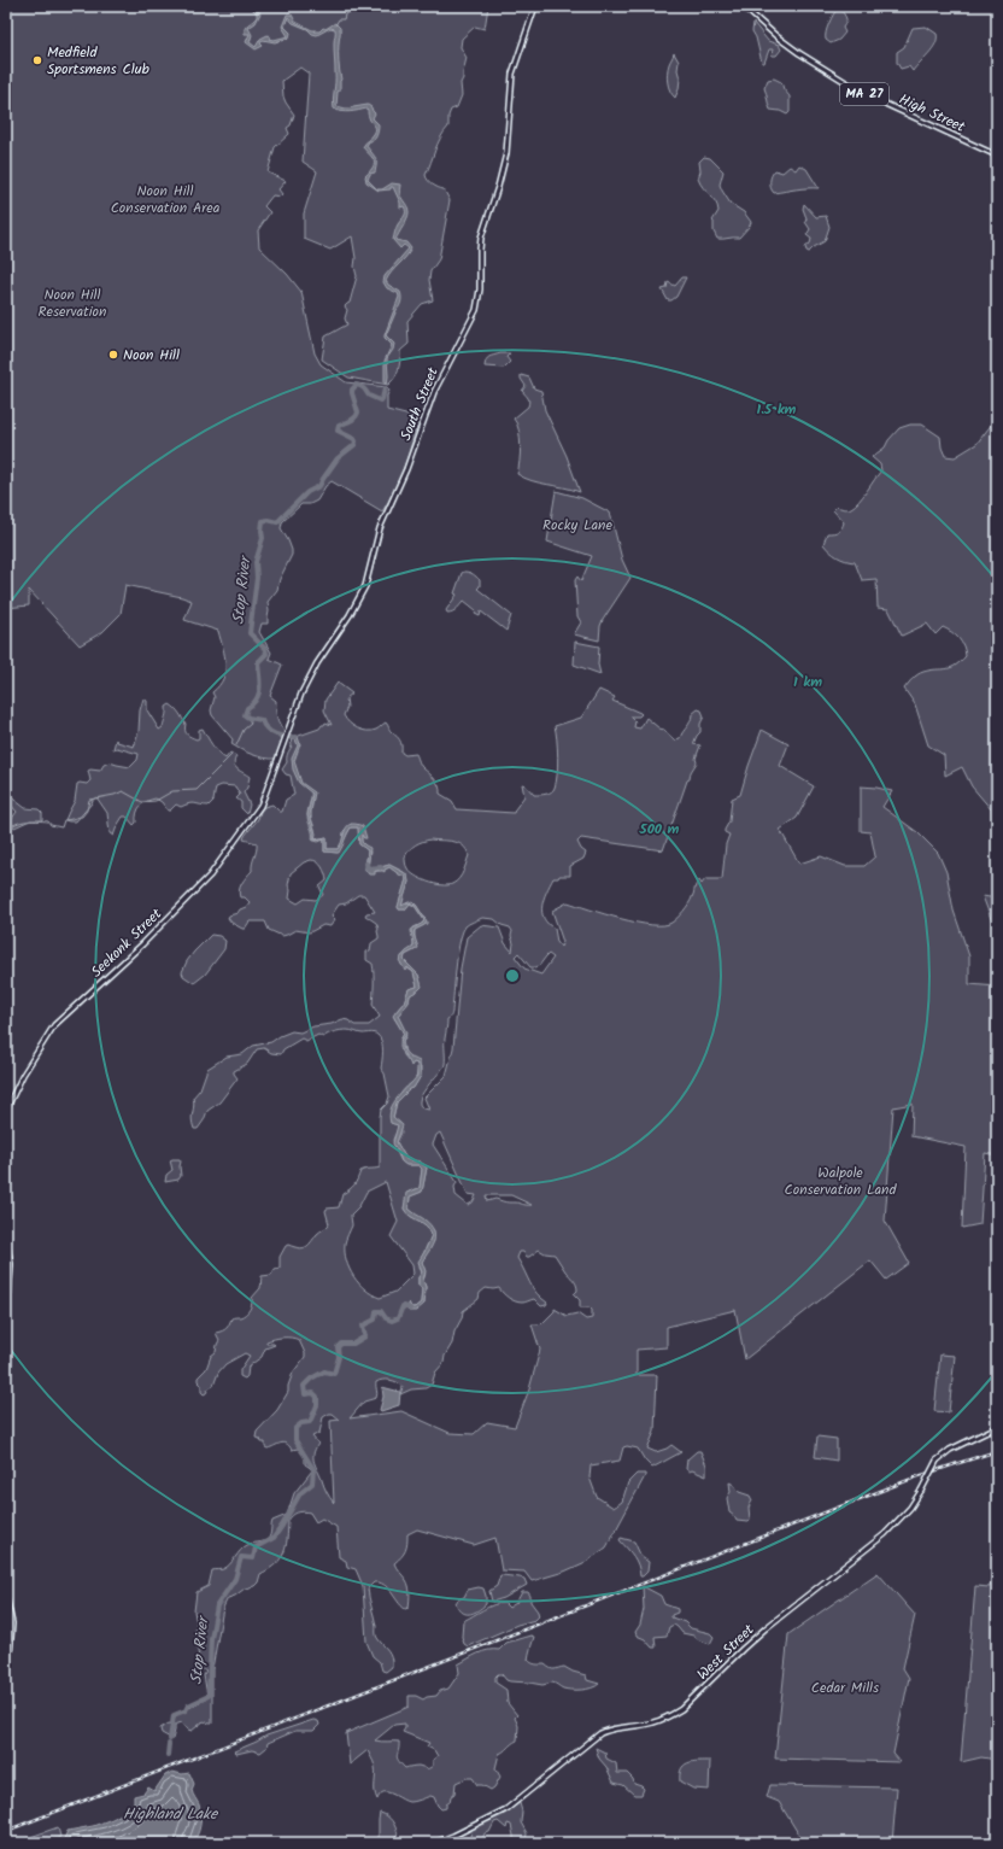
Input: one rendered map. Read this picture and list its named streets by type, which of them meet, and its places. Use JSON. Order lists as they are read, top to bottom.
{
  "streets": {
    "main road": [
      "MA 27",
      "High Street",
      "South Street",
      "Seekonk Street",
      "West Street"
    ]
  },
  "crossings": [
    ["South Street", "Seekonk Street"]
  ],
  "water": ["Stop River", "Highland Lake"],
  "parks": [
    "Noon Hill Conservation Area",
    "Noon Hill Reservation",
    "Rocky Lane",
    "Walpole Conservation Land",
    "Cedar Mills"
  ],
  "places": ["Medfield Sportsmens Club", "Noon Hill"],
  "rings": ["1.5 km", "1 km", "500 m"]
}
